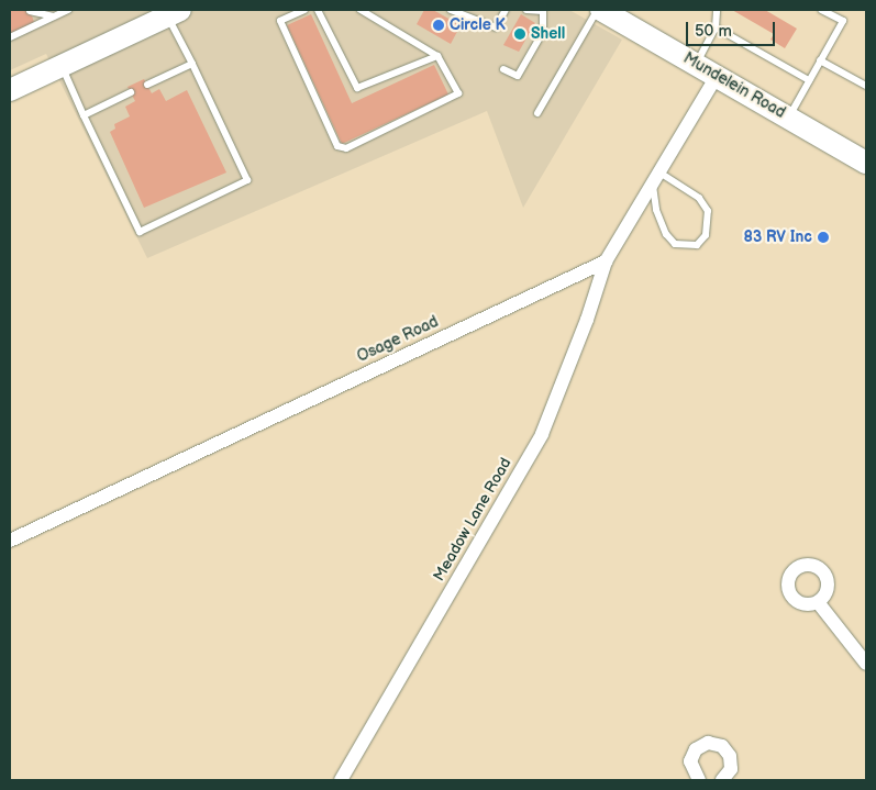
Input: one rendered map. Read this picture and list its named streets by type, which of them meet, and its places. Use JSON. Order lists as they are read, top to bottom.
{
  "streets": {
    "main road": ["Mundelein Road"],
    "street": ["Osage Road", "Meadow Lane Road"]
  },
  "crossings": [
    ["Osage Road", "Meadow Lane Road"]
  ],
  "places": ["Circle K", "Shell", "83 RV Inc"],
  "scale_bar": "50 m"
}
